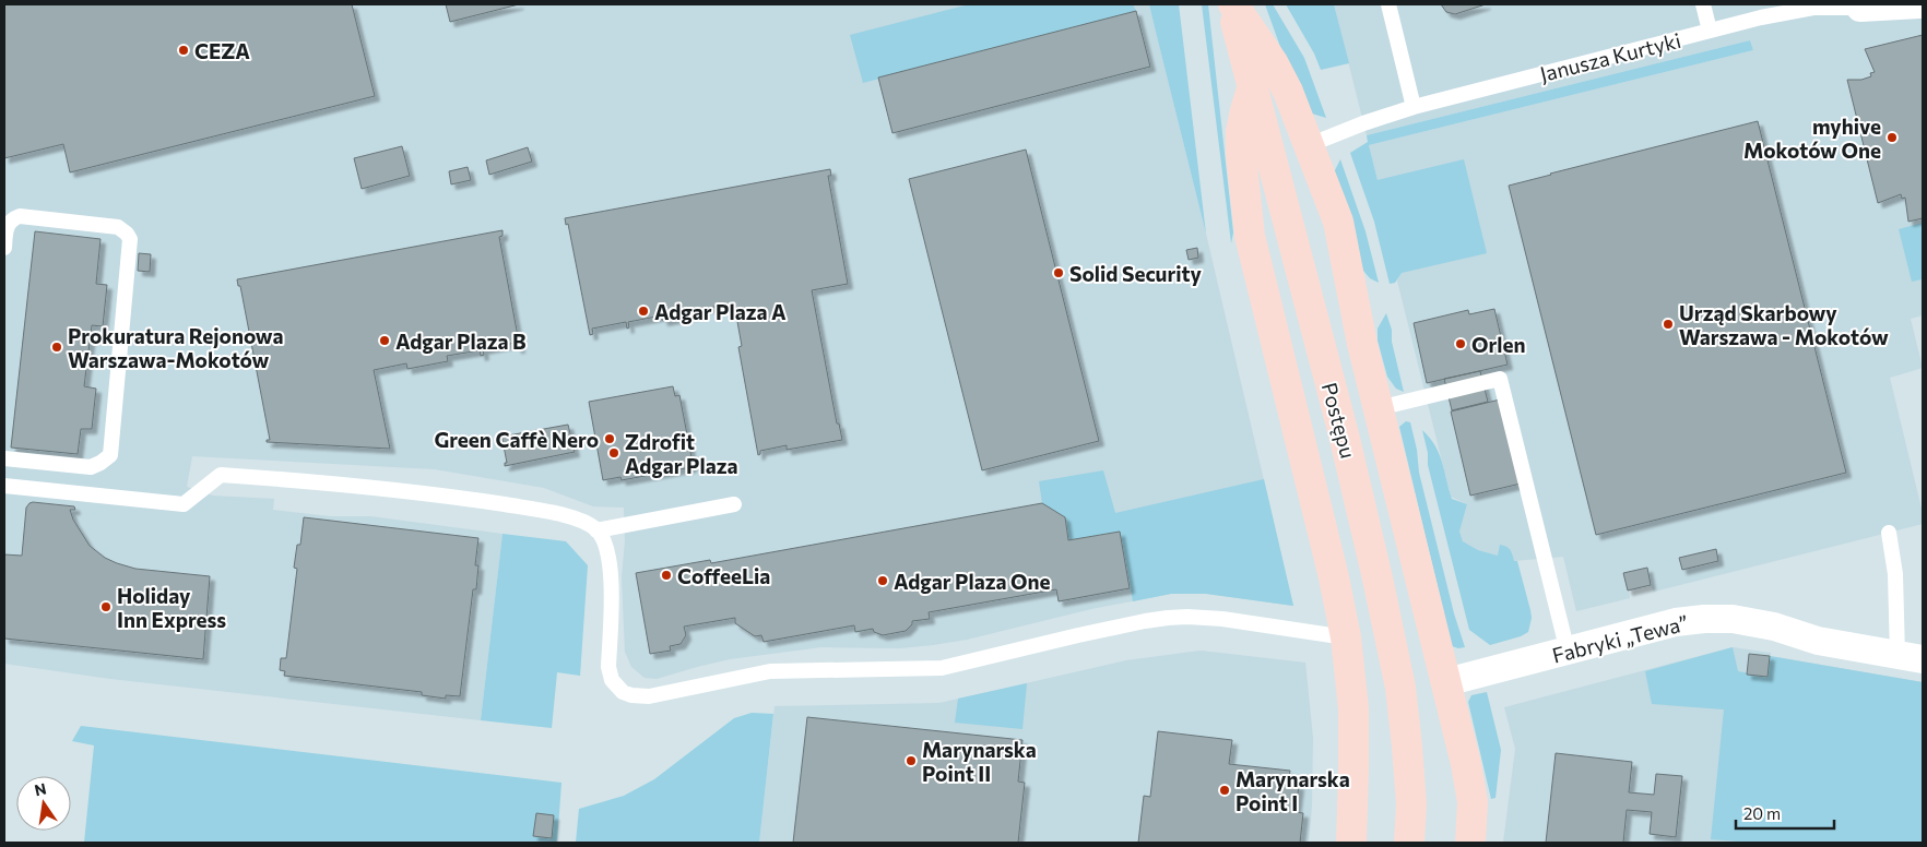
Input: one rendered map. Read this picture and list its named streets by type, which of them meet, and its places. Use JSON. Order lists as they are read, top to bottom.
{
  "streets": {
    "street": ["Janusza Kurtyki", "Postępu", "Fabryki „Tewa”"]
  },
  "places": [
    "CEZA",
    "myhive Mokotów One",
    "Solid Security",
    "Adgar Plaza A",
    "Urząd Skarbowy Warszawa - Mokotów",
    "Adgar Plaza B",
    "Orlen",
    "Prokuratura Rejonowa Warszawa-Mokotów",
    "Green Caffè Nero",
    "Zdrofit Adgar Plaza",
    "CoffeeLia",
    "Adgar Plaza One",
    "Holiday Inn Express",
    "Marynarska Point II",
    "Marynarska Point I"
  ],
  "scale_bar": "20 m",
  "north": "top"
}
